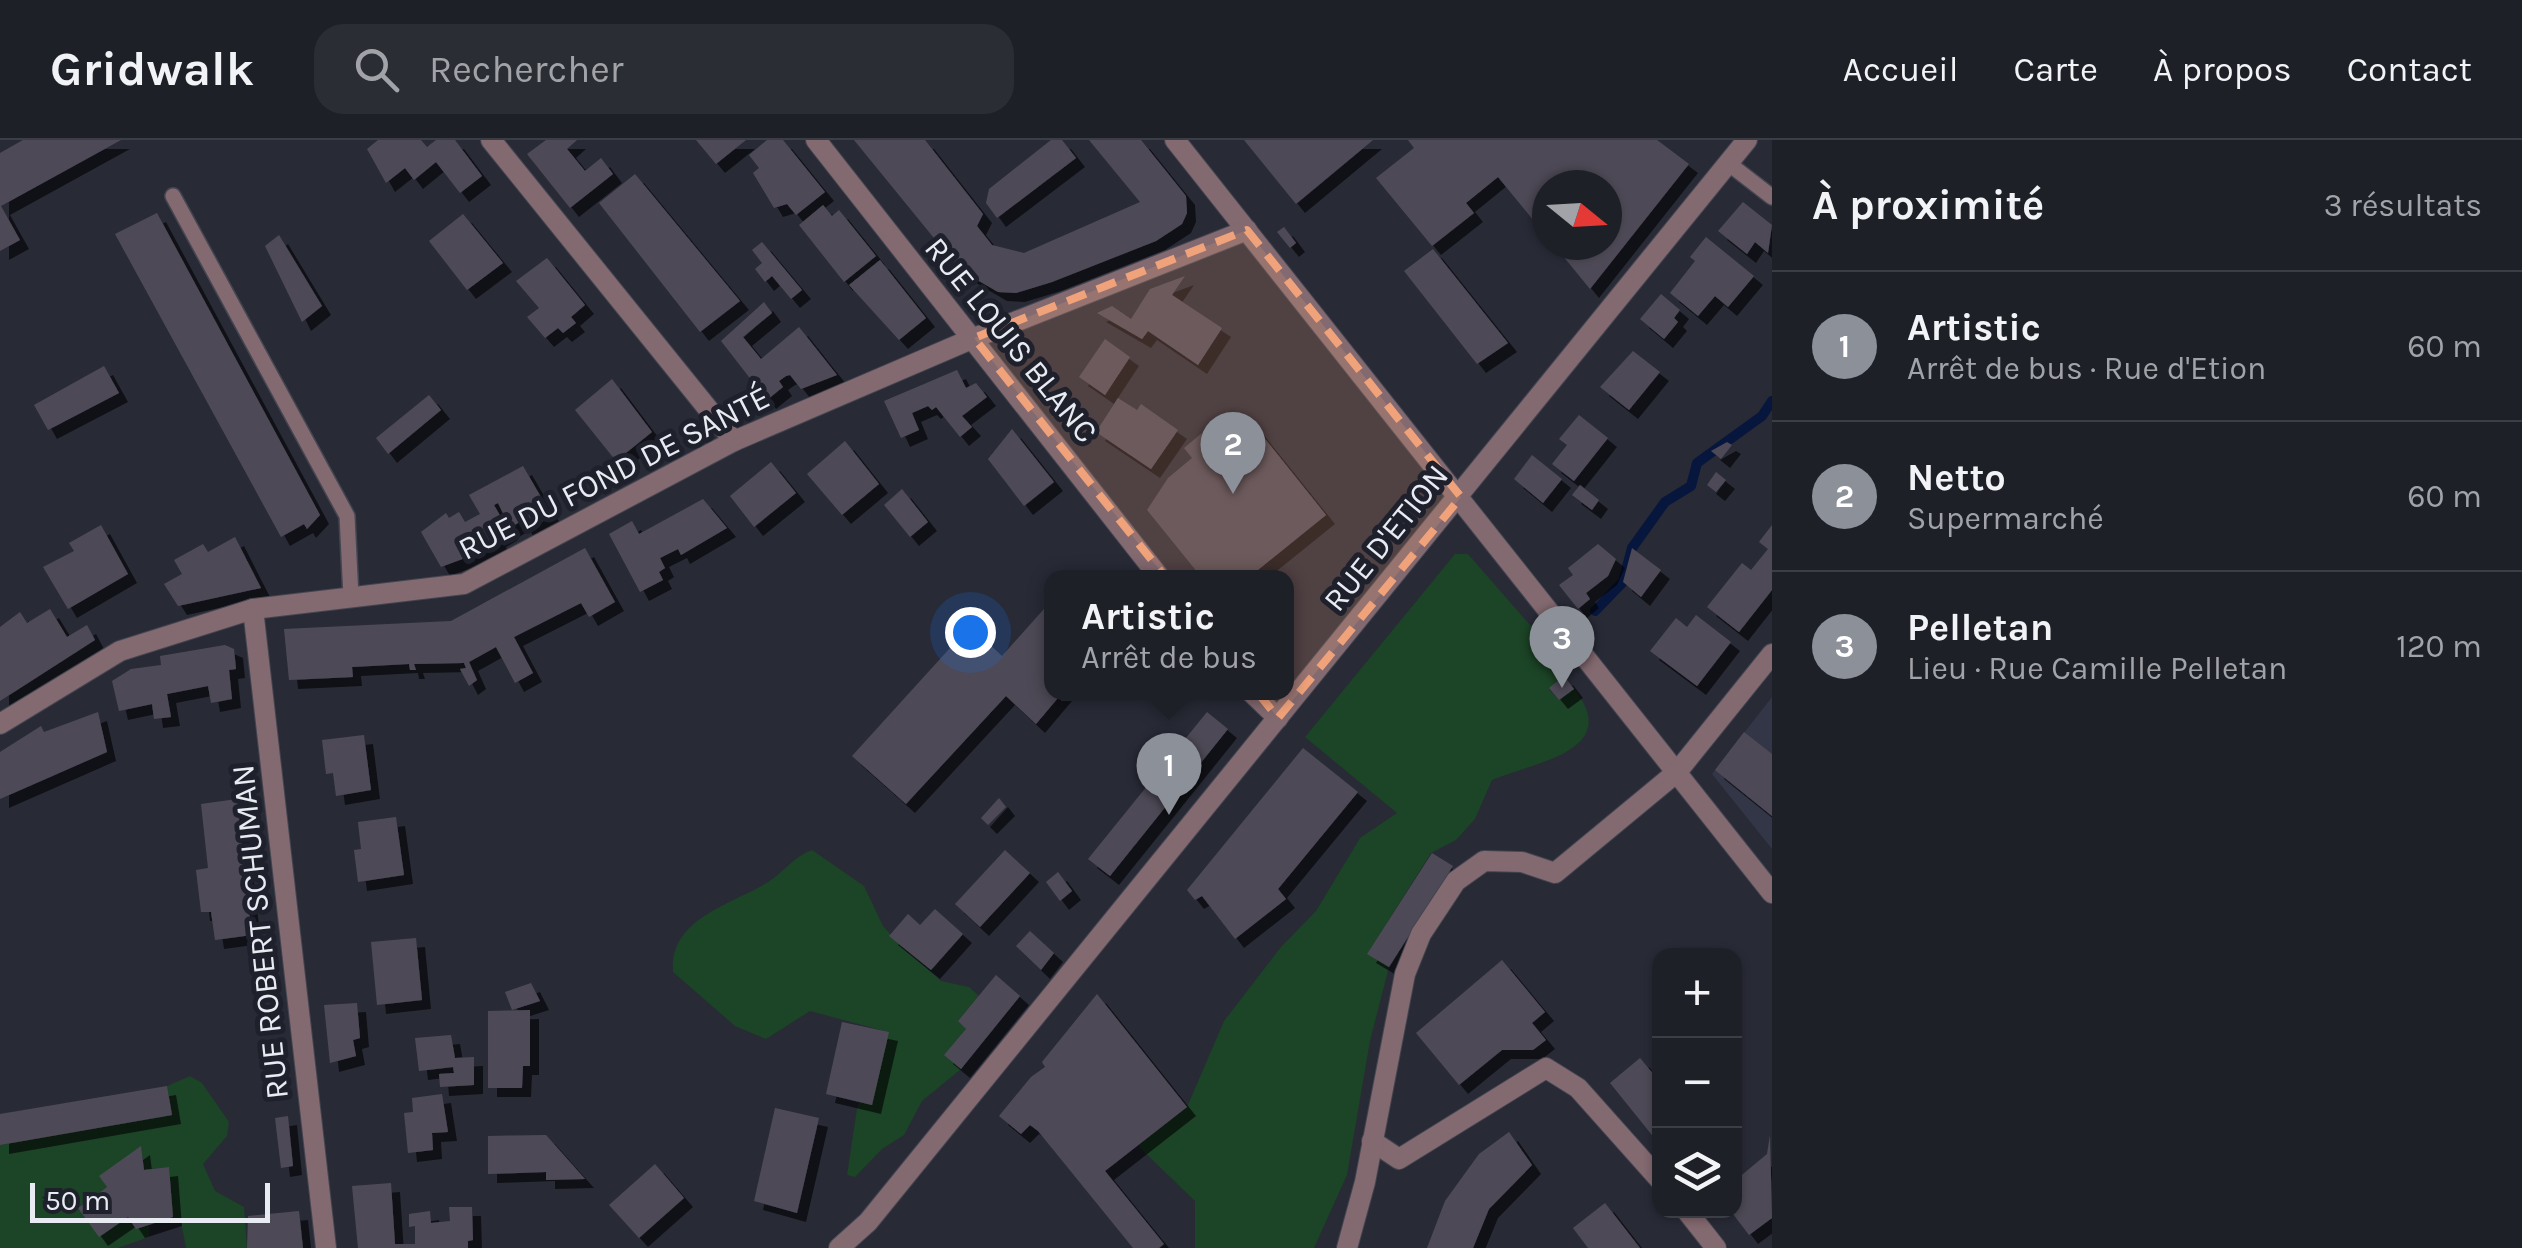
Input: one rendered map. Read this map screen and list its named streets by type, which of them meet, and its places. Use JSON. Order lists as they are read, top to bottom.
{
  "streets": {
    "street": [
      "RUE LOUIS BLANC",
      "RUE DU FOND DE SANTÉ",
      "RUE D'ETION",
      "RUE ROBERT SCHUMAN"
    ]
  },
  "crossings": [
    ["RUE LOUIS BLANC", "RUE DU FOND DE SANTÉ"],
    ["RUE DU FOND DE SANTÉ", "RUE ROBERT SCHUMAN"]
  ],
  "scale_bar": "50 m",
  "north": "right",
  "page": {
    "header": "Gridwalk",
    "search": "Rechercher",
    "nav": [
      "Accueil",
      "Carte",
      "À propos",
      "Contact"
    ],
    "heading": ["À proximité", "3 résultats"],
    "list": [
      {
        "mark": "1",
        "name": "Artistic",
        "note": "Arrêt de bus · Rue d'Etion",
        "value": "60 m"
      },
      {
        "mark": "2",
        "name": "Netto",
        "note": "Supermarché",
        "value": "60 m"
      },
      {
        "mark": "3",
        "name": "Pelletan",
        "note": "Lieu · Rue Camille Pelletan",
        "value": "120 m"
      }
    ],
    "pins": ["2", "3", "1"],
    "popup": ["Artistic", "Arrêt de bus"],
    "map_buttons": ["+", "−"],
    "scale": "50 m"
  }
}
